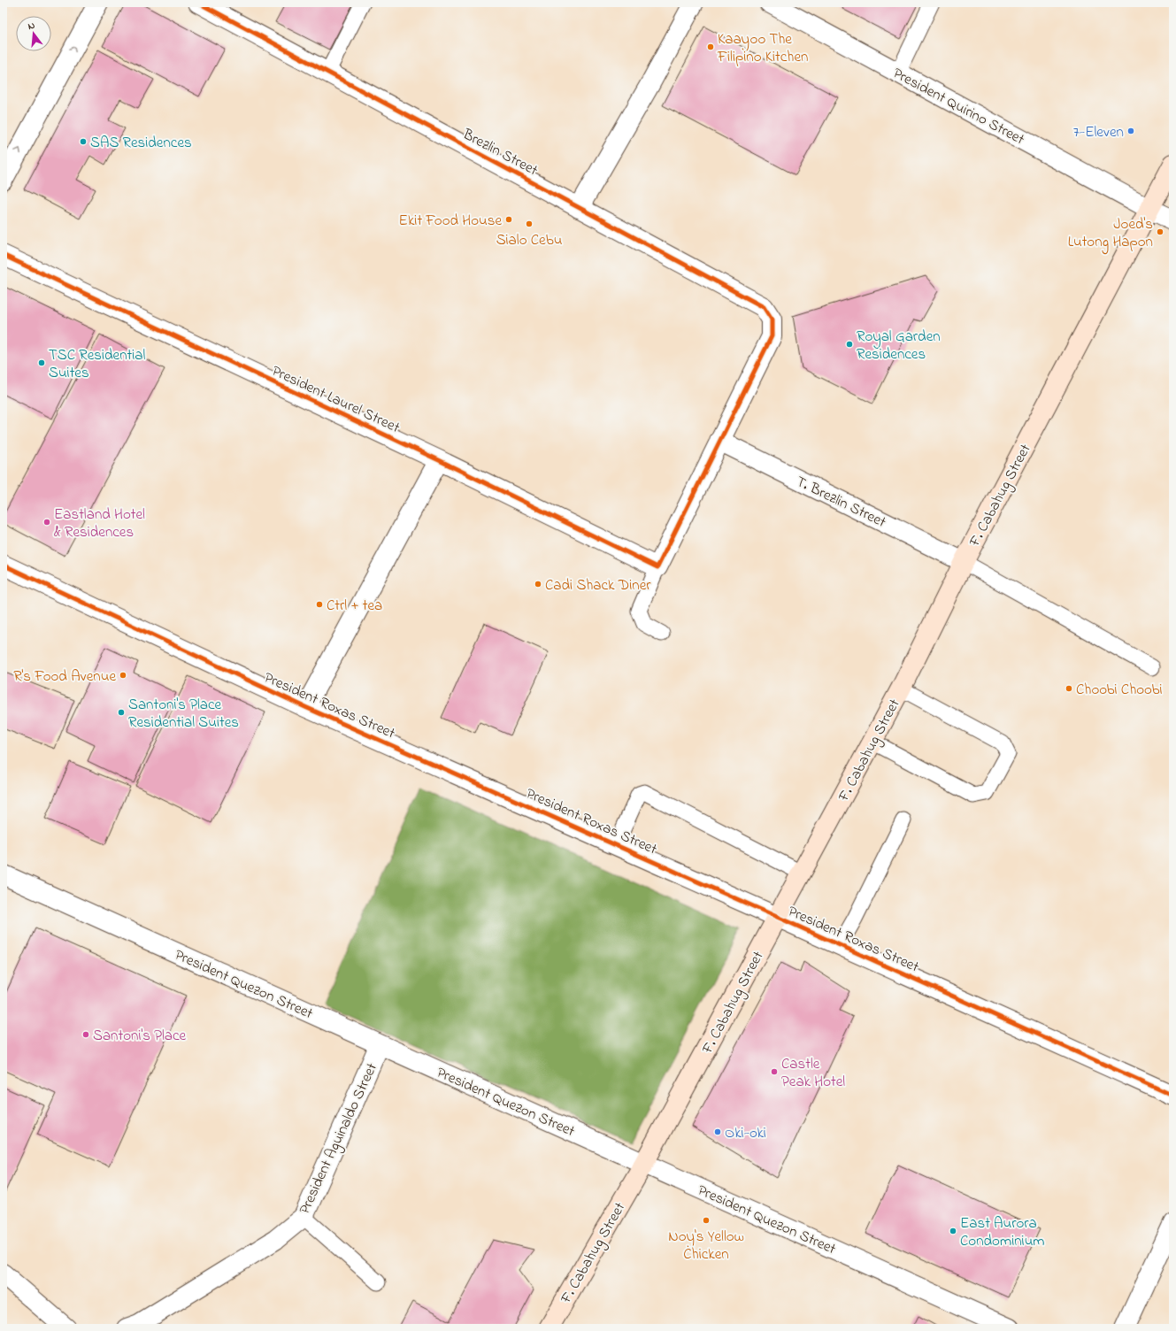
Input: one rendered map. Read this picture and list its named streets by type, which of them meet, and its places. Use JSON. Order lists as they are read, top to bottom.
{
  "streets": {
    "main road": ["F. Cabahug Street"],
    "street": [
      "President Quirino Street",
      "Brezlin Street",
      "President Laurel Street",
      "T. Brezlin Street",
      "President Roxas Street",
      "President Quezon Street",
      "President Aguinaldo Street"
    ]
  },
  "crossings": [
    ["President Quirino Street", "F. Cabahug Street"],
    ["Brezlin Street", "T. Brezlin Street"],
    ["F. Cabahug Street", "T. Brezlin Street"],
    ["F. Cabahug Street", "President Roxas Street"],
    ["F. Cabahug Street", "President Quezon Street"],
    ["President Quezon Street", "President Aguinaldo Street"]
  ],
  "places": [
    "Kaayoo The Filipino Kitchen",
    "7-Eleven",
    "SAS Residences",
    "Ekit Food House",
    "Sialo Cebu",
    "Joed's Lutong Hapon",
    "Royal Garden Residences",
    "TSC Residential Suites",
    "Eastland Hotel & Residences",
    "Cadi Shack Diner",
    "Ctrl + tea",
    "R's Food Avenue",
    "Choobi Choobi",
    "Santoni's Place Residential Suites",
    "Santoni's Place",
    "Castle Peak Hotel",
    "Oki-oki",
    "Noy's Yellow Chicken",
    "East Aurora Condominium"
  ],
  "north": "top"
}
